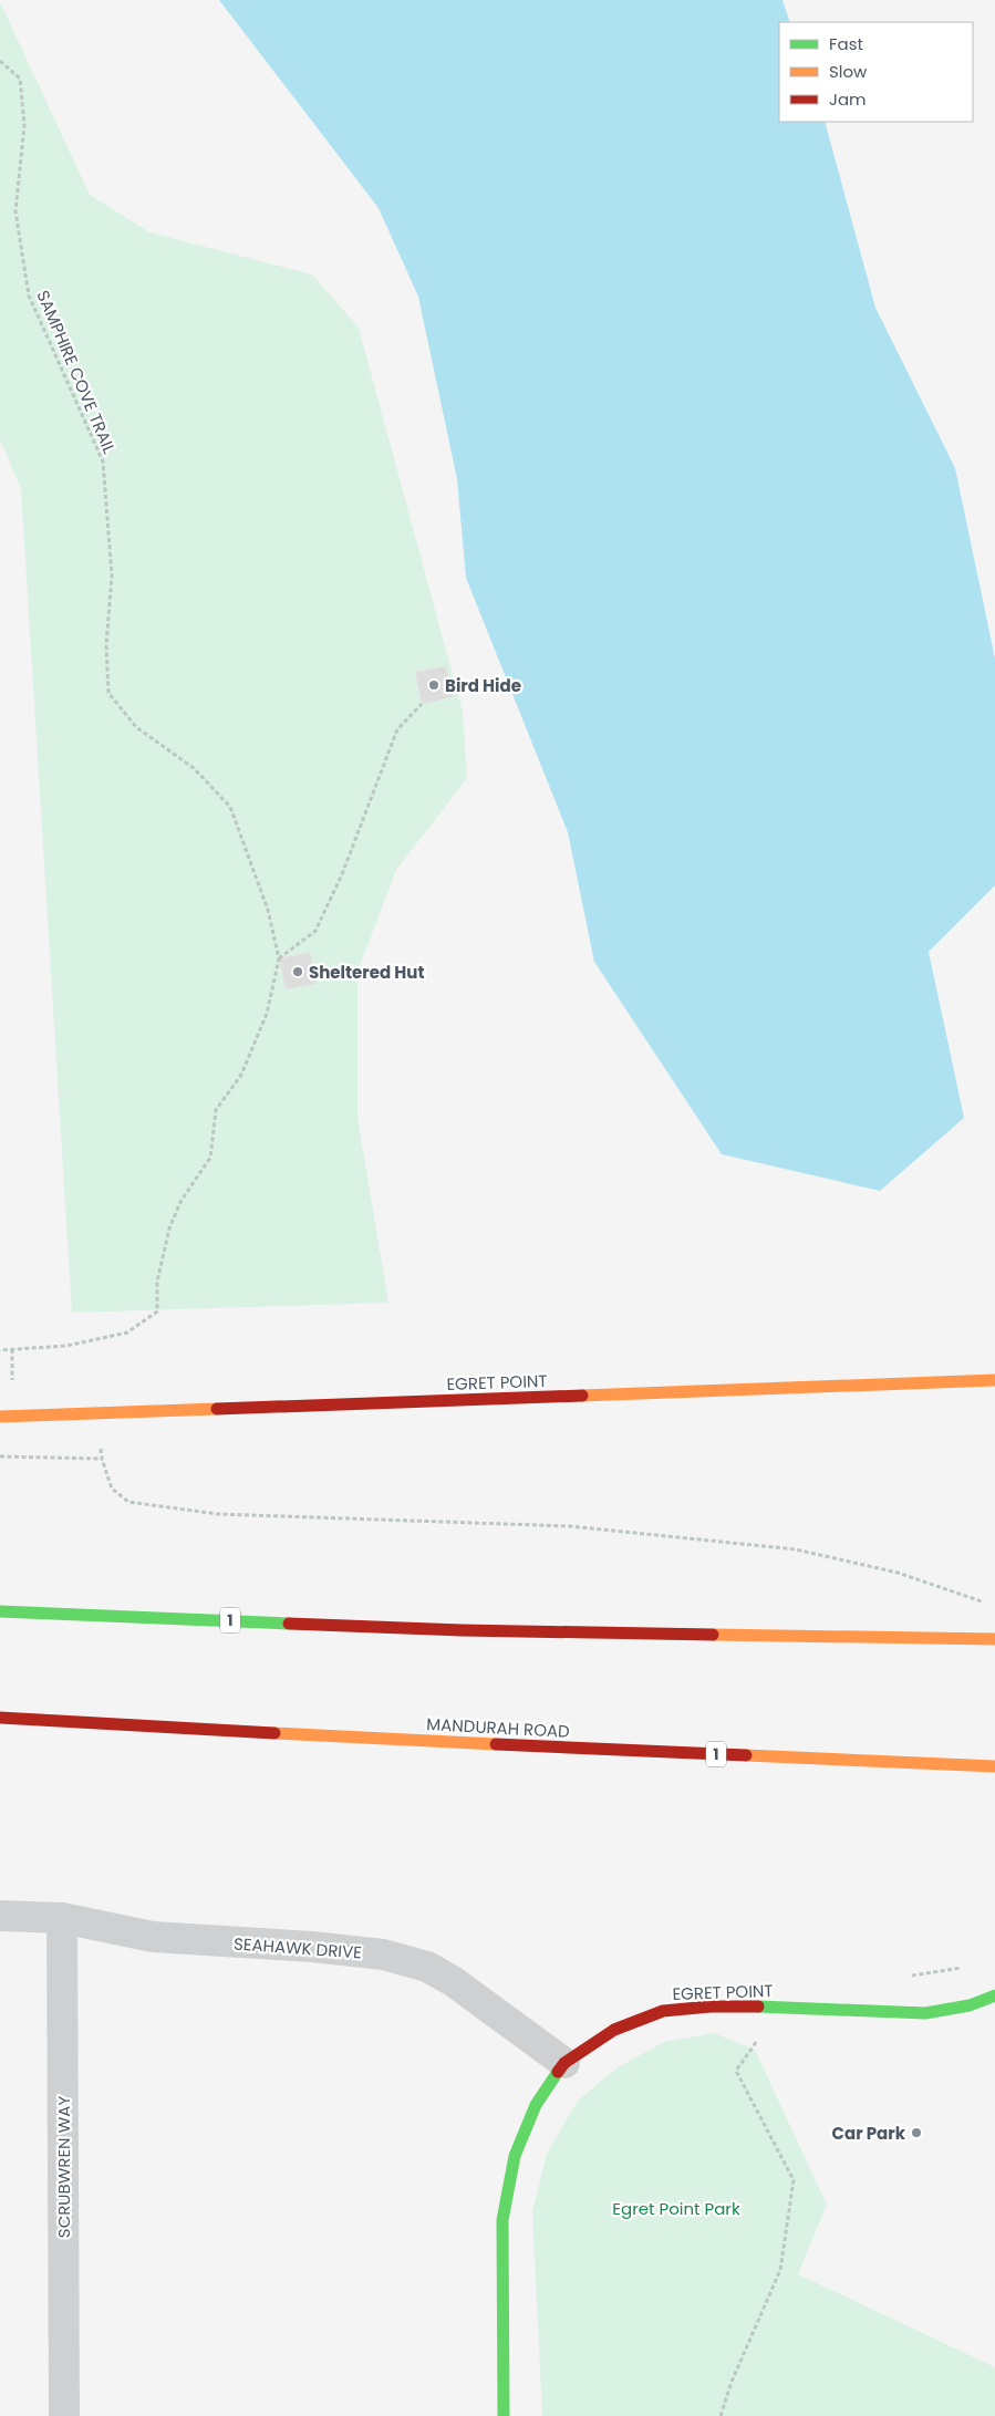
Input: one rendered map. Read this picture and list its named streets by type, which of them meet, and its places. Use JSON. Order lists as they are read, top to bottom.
{
  "streets": {
    "main road": ["EGRET POINT", "1", "MANDURAH ROAD"],
    "street": ["SEAHAWK DRIVE", "SCRUBWREN WAY"],
    "path": ["SAMPHIRE COVE TRAIL"]
  },
  "crossings": [
    ["EGRET POINT", "SEAHAWK DRIVE"],
    ["SEAHAWK DRIVE", "SCRUBWREN WAY"]
  ],
  "parks": ["Egret Point Park"],
  "places": ["Bird Hide", "Sheltered Hut", "Car Park"],
  "legend": ["Fast", "Slow", "Jam"]
}
